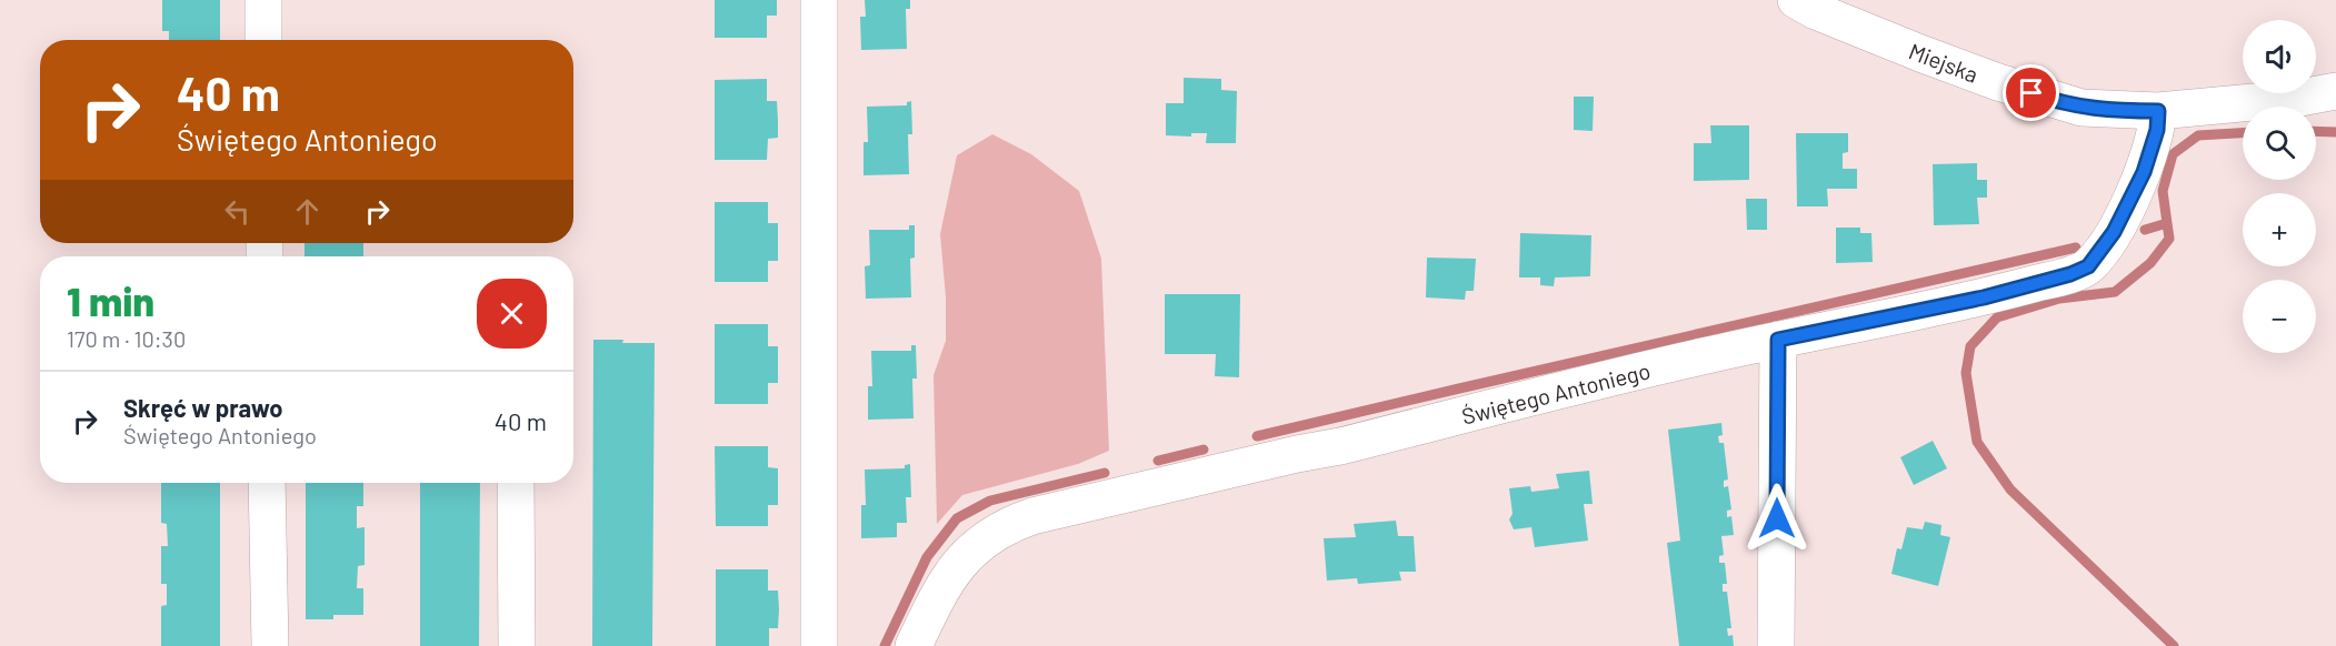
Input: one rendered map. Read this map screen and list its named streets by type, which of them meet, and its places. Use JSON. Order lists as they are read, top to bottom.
{
  "streets": {
    "street": ["Miejska", "Świętego Antoniego"]
  },
  "crossings": [
    ["Miejska", "Świętego Antoniego"]
  ],
  "page": {
    "map_buttons": ["+", "−"],
    "turn": ["40 m", "Świętego Antoniego"],
    "heading": ["1 min", "170 m · 10:30"],
    "list": [
      {
        "name": "Skręć w prawo",
        "note": "Świętego Antoniego",
        "value": "40 m"
      }
    ]
  }
}
